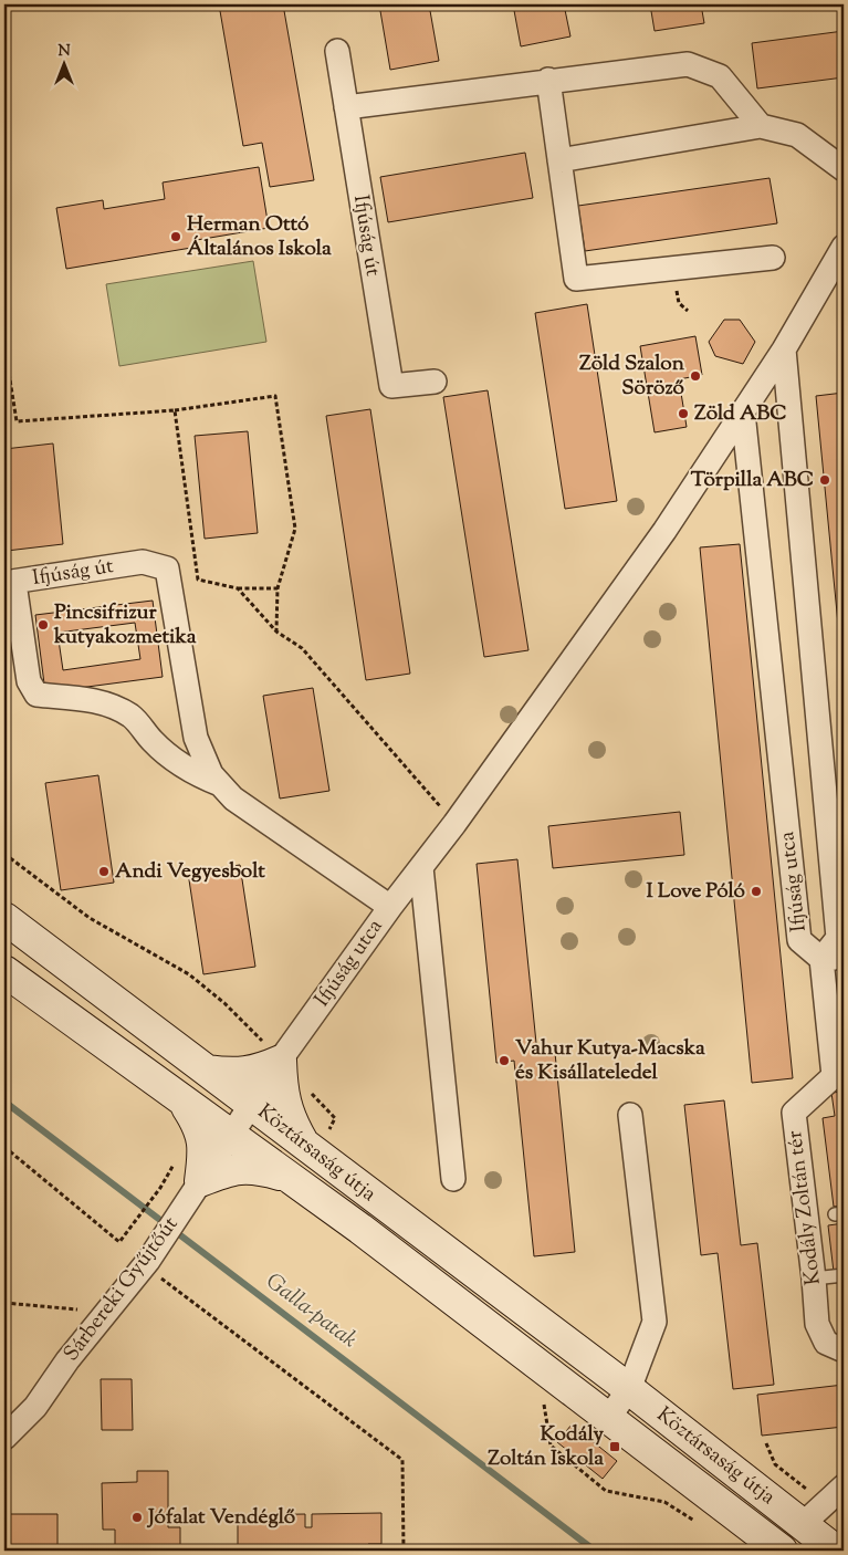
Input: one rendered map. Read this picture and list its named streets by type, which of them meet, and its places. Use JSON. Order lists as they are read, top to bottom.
{
  "streets": {
    "street": [
      "Ifjúság út",
      "Ifjúság utca",
      "Köztársaság útja",
      "Kodály Zoltán tér",
      "Sárbereki Gyűjtőút"
    ]
  },
  "crossings": [
    ["Ifjúság út", "Ifjúság utca"],
    ["Ifjúság utca", "Kodály Zoltán tér"],
    ["Köztársaság útja", "Sárbereki Gyűjtőút"]
  ],
  "water": ["Galla-patak"],
  "places": {
    "other": [
      "Herman Ottó Általános Iskola",
      "Zöld Szalon Söröző",
      "Zöld ABC",
      "Törpilla ABC",
      "Pincsifrizur kutyakozmetika",
      "Andi Vegyesbolt",
      "I Love Póló",
      "Vahur Kutya-Macska és Kisállateledel",
      "Jófalat Vendéglő"
    ],
    "transit": ["Kodály Zoltán Iskola"]
  },
  "north": "top"
}
